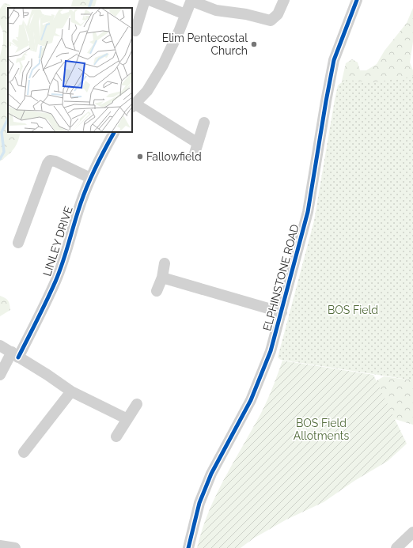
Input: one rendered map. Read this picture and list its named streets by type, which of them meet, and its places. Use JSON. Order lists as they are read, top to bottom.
{
  "streets": {
    "street": ["LINLEY DRIVE", "ELPHINSTONE ROAD"]
  },
  "parks": ["BOS Field", "BOS Field Allotments"],
  "places": ["Elim Pentecostal Church", "Fallowfield"]
}
